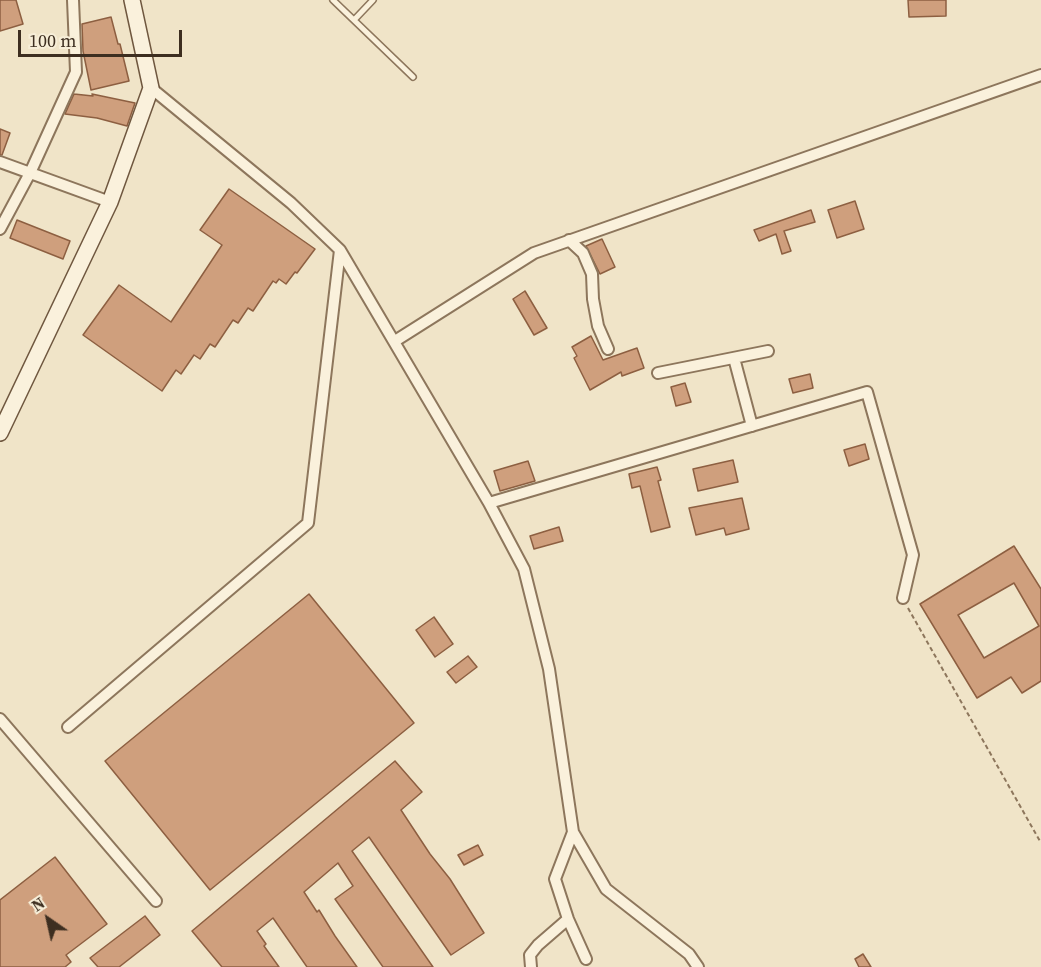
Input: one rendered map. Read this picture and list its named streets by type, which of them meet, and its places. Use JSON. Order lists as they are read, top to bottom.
{
  "scale_bar": "100 m",
  "north": "top left"
}
